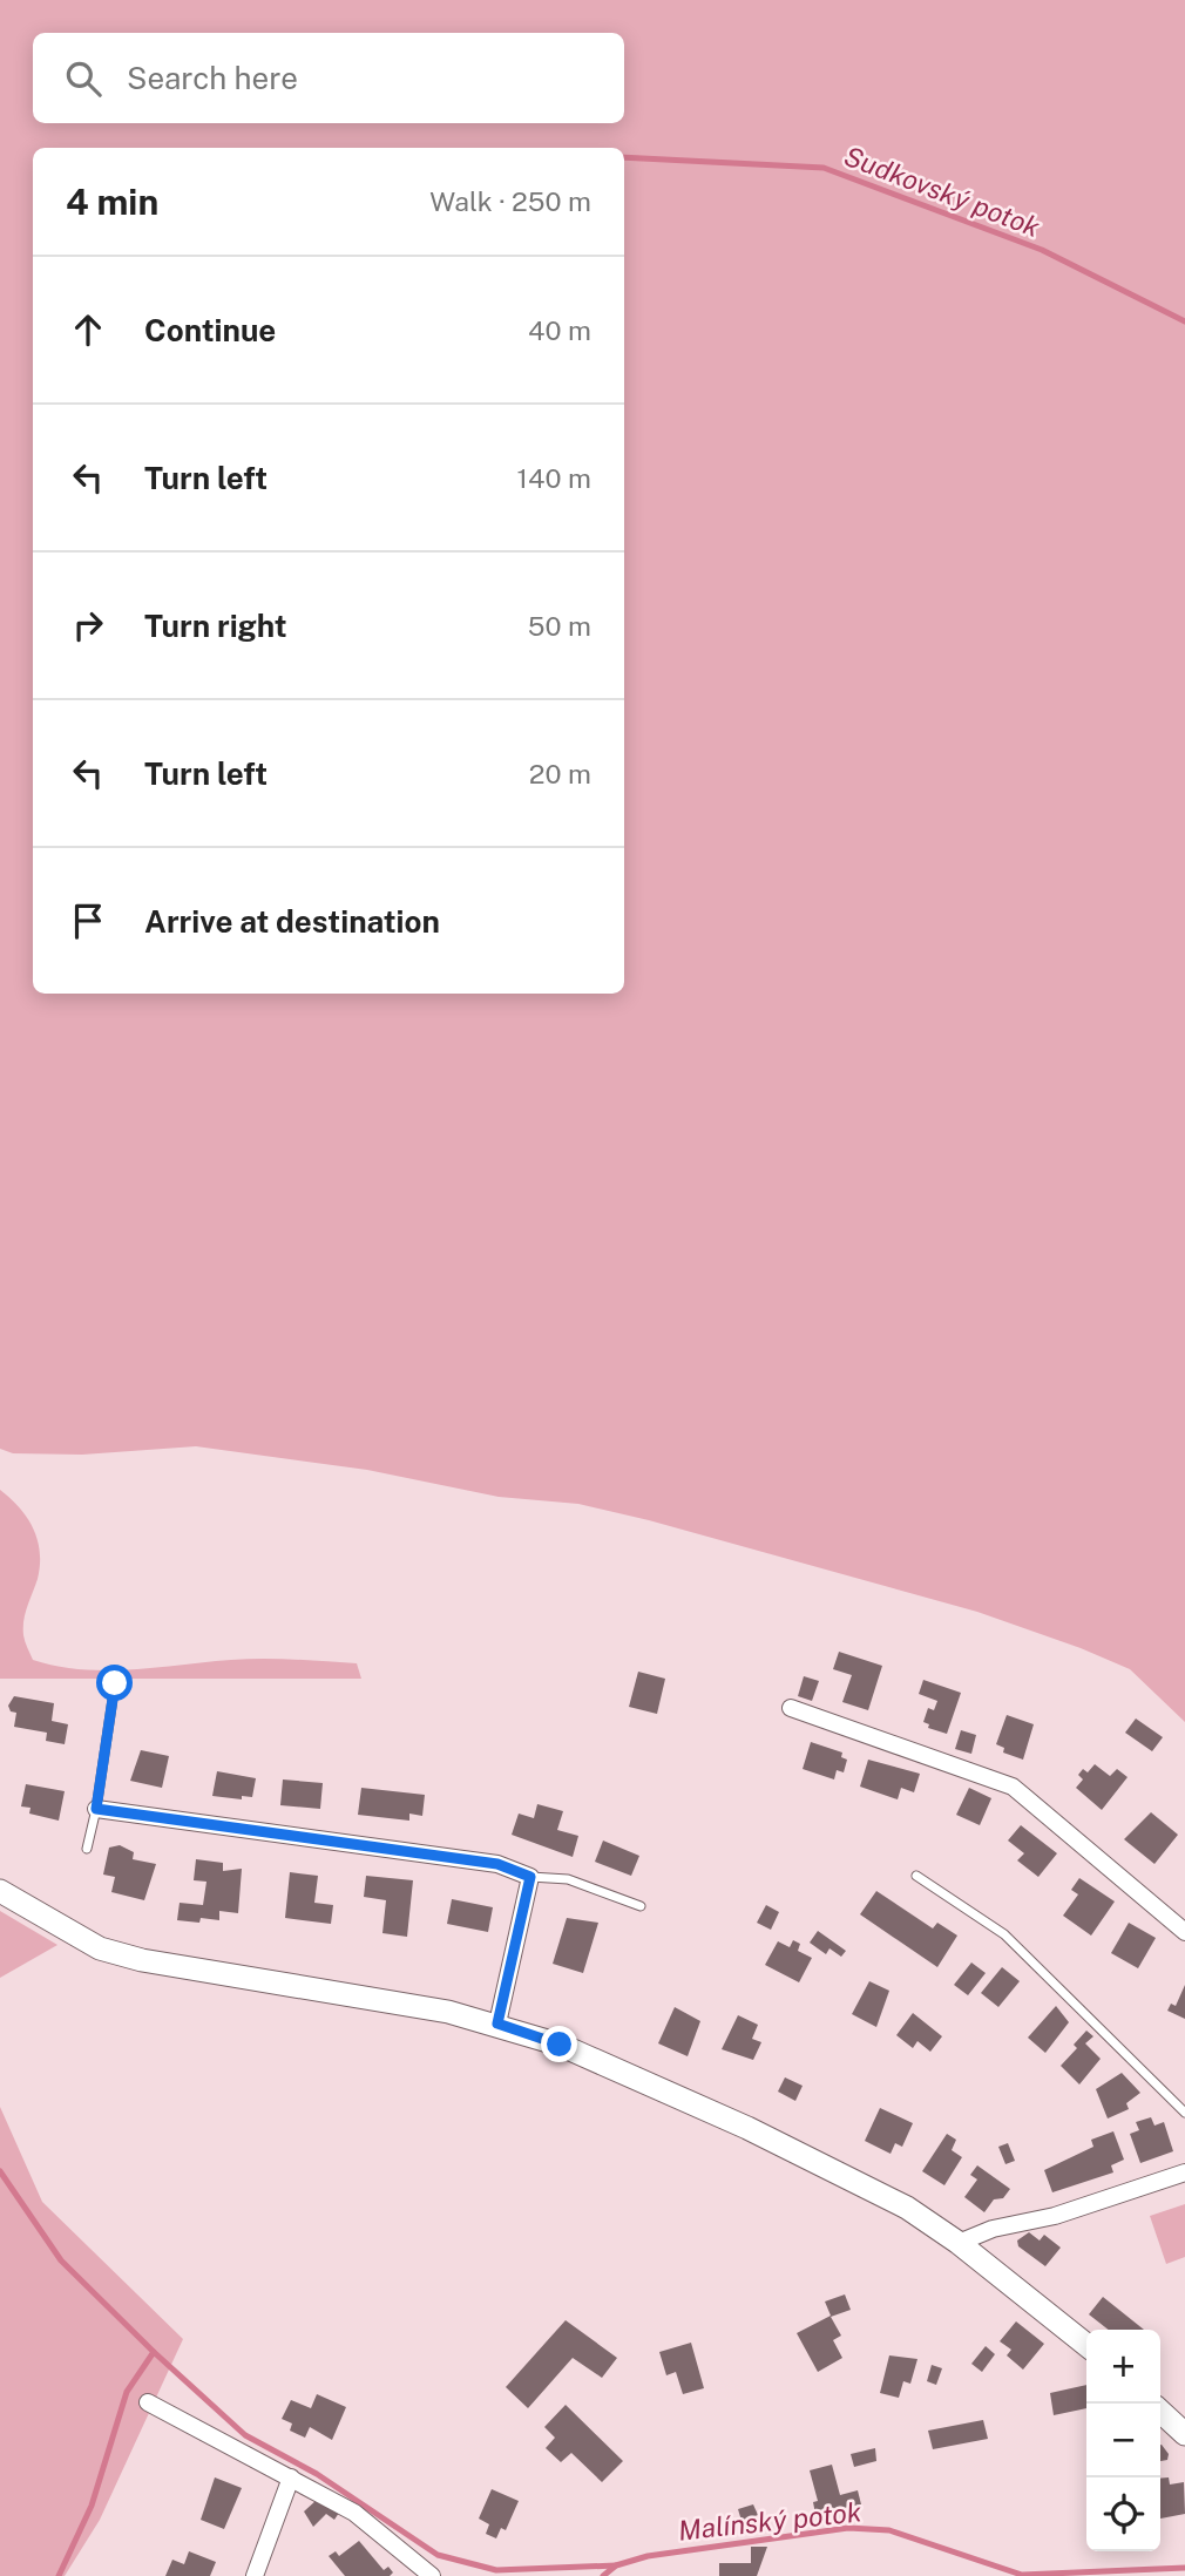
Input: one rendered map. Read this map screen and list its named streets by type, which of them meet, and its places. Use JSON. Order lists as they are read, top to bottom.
{
  "water": ["Sudkovský potok", "Malínský potok"],
  "page": {
    "search": "Search here",
    "heading": ["4 min", "Walk · 250 m"],
    "list": [
      ["Continue", "40 m"],
      ["Turn left", "140 m"],
      ["Turn right", "50 m"],
      ["Turn left", "20 m"],
      "Arrive at destination"
    ],
    "map_buttons": ["+", "−"]
  }
}
